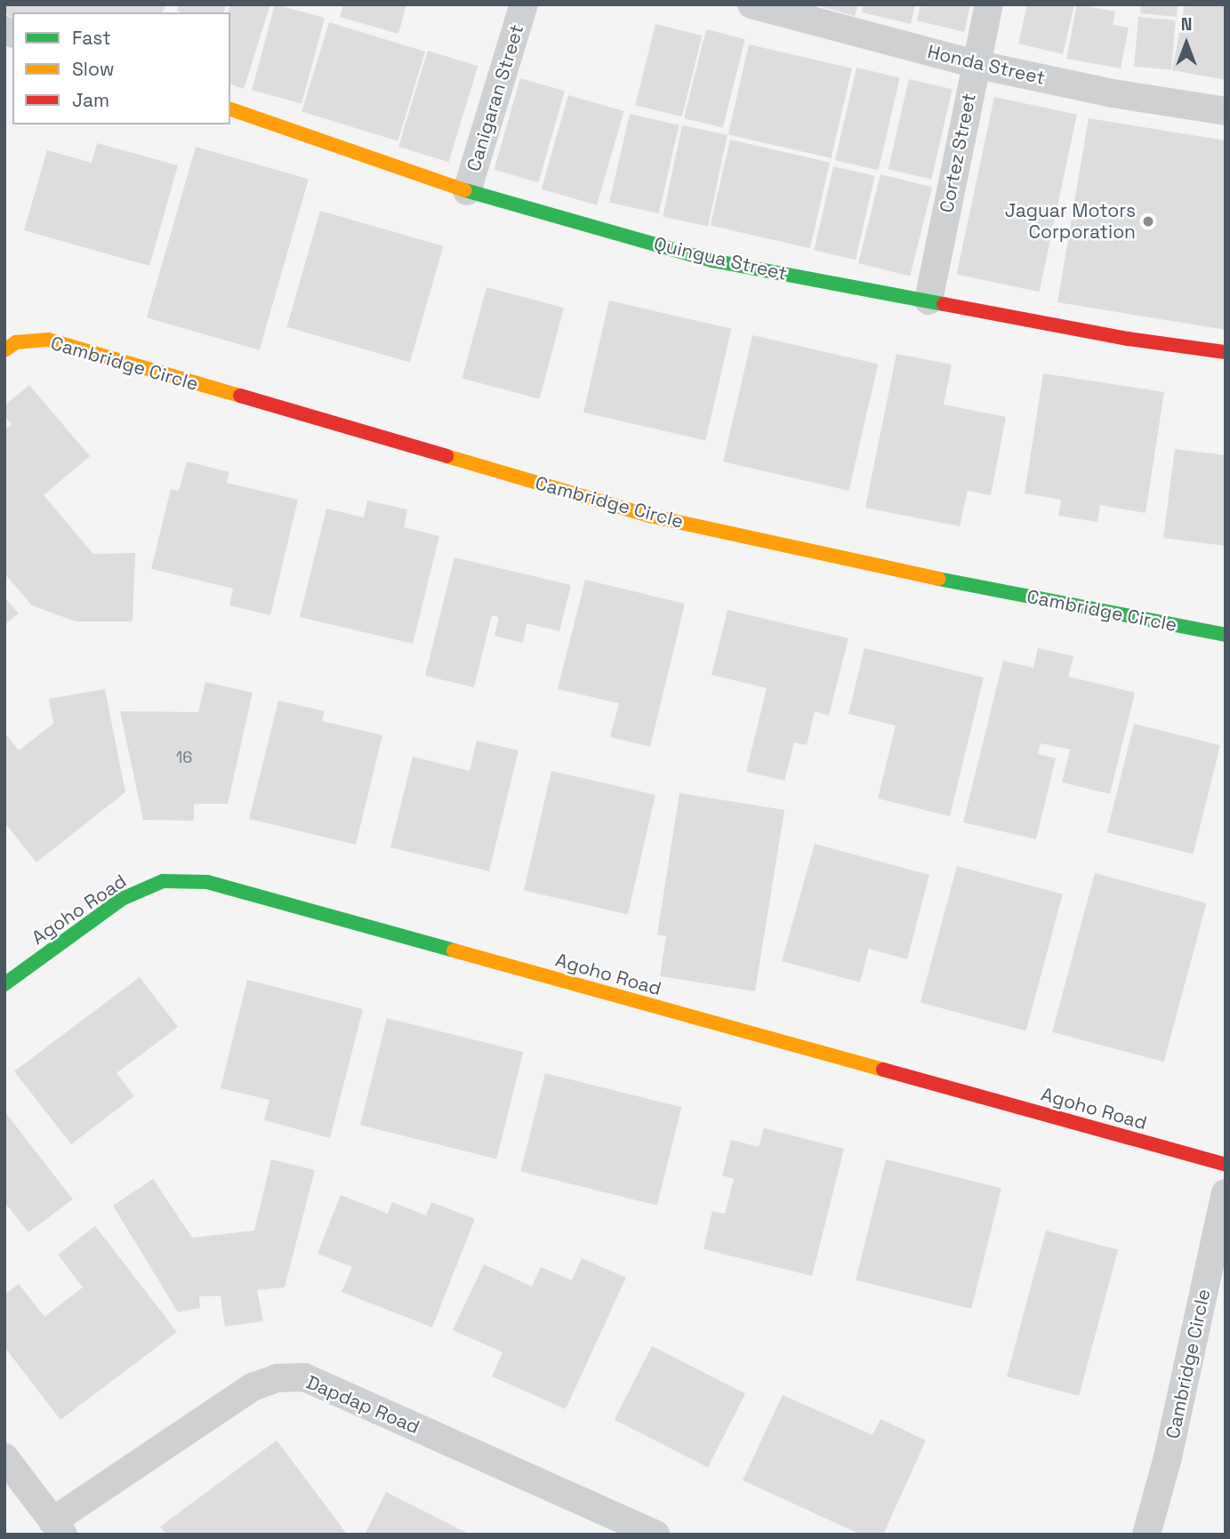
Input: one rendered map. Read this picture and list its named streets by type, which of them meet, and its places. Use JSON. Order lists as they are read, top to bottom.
{
  "streets": {
    "street": [
      "Honda Street",
      "Canigaran Street",
      "Cortez Street",
      "Quingua Street",
      "Cambridge Circle",
      "Agoho Road",
      "Dapdap Road"
    ]
  },
  "crossings": [
    ["Honda Street", "Cortez Street"],
    ["Canigaran Street", "Quingua Street"],
    ["Cortez Street", "Quingua Street"]
  ],
  "places": ["Jaguar Motors Corporation"],
  "house_numbers": ["16"],
  "legend": ["Fast", "Slow", "Jam"],
  "north": "top"
}
